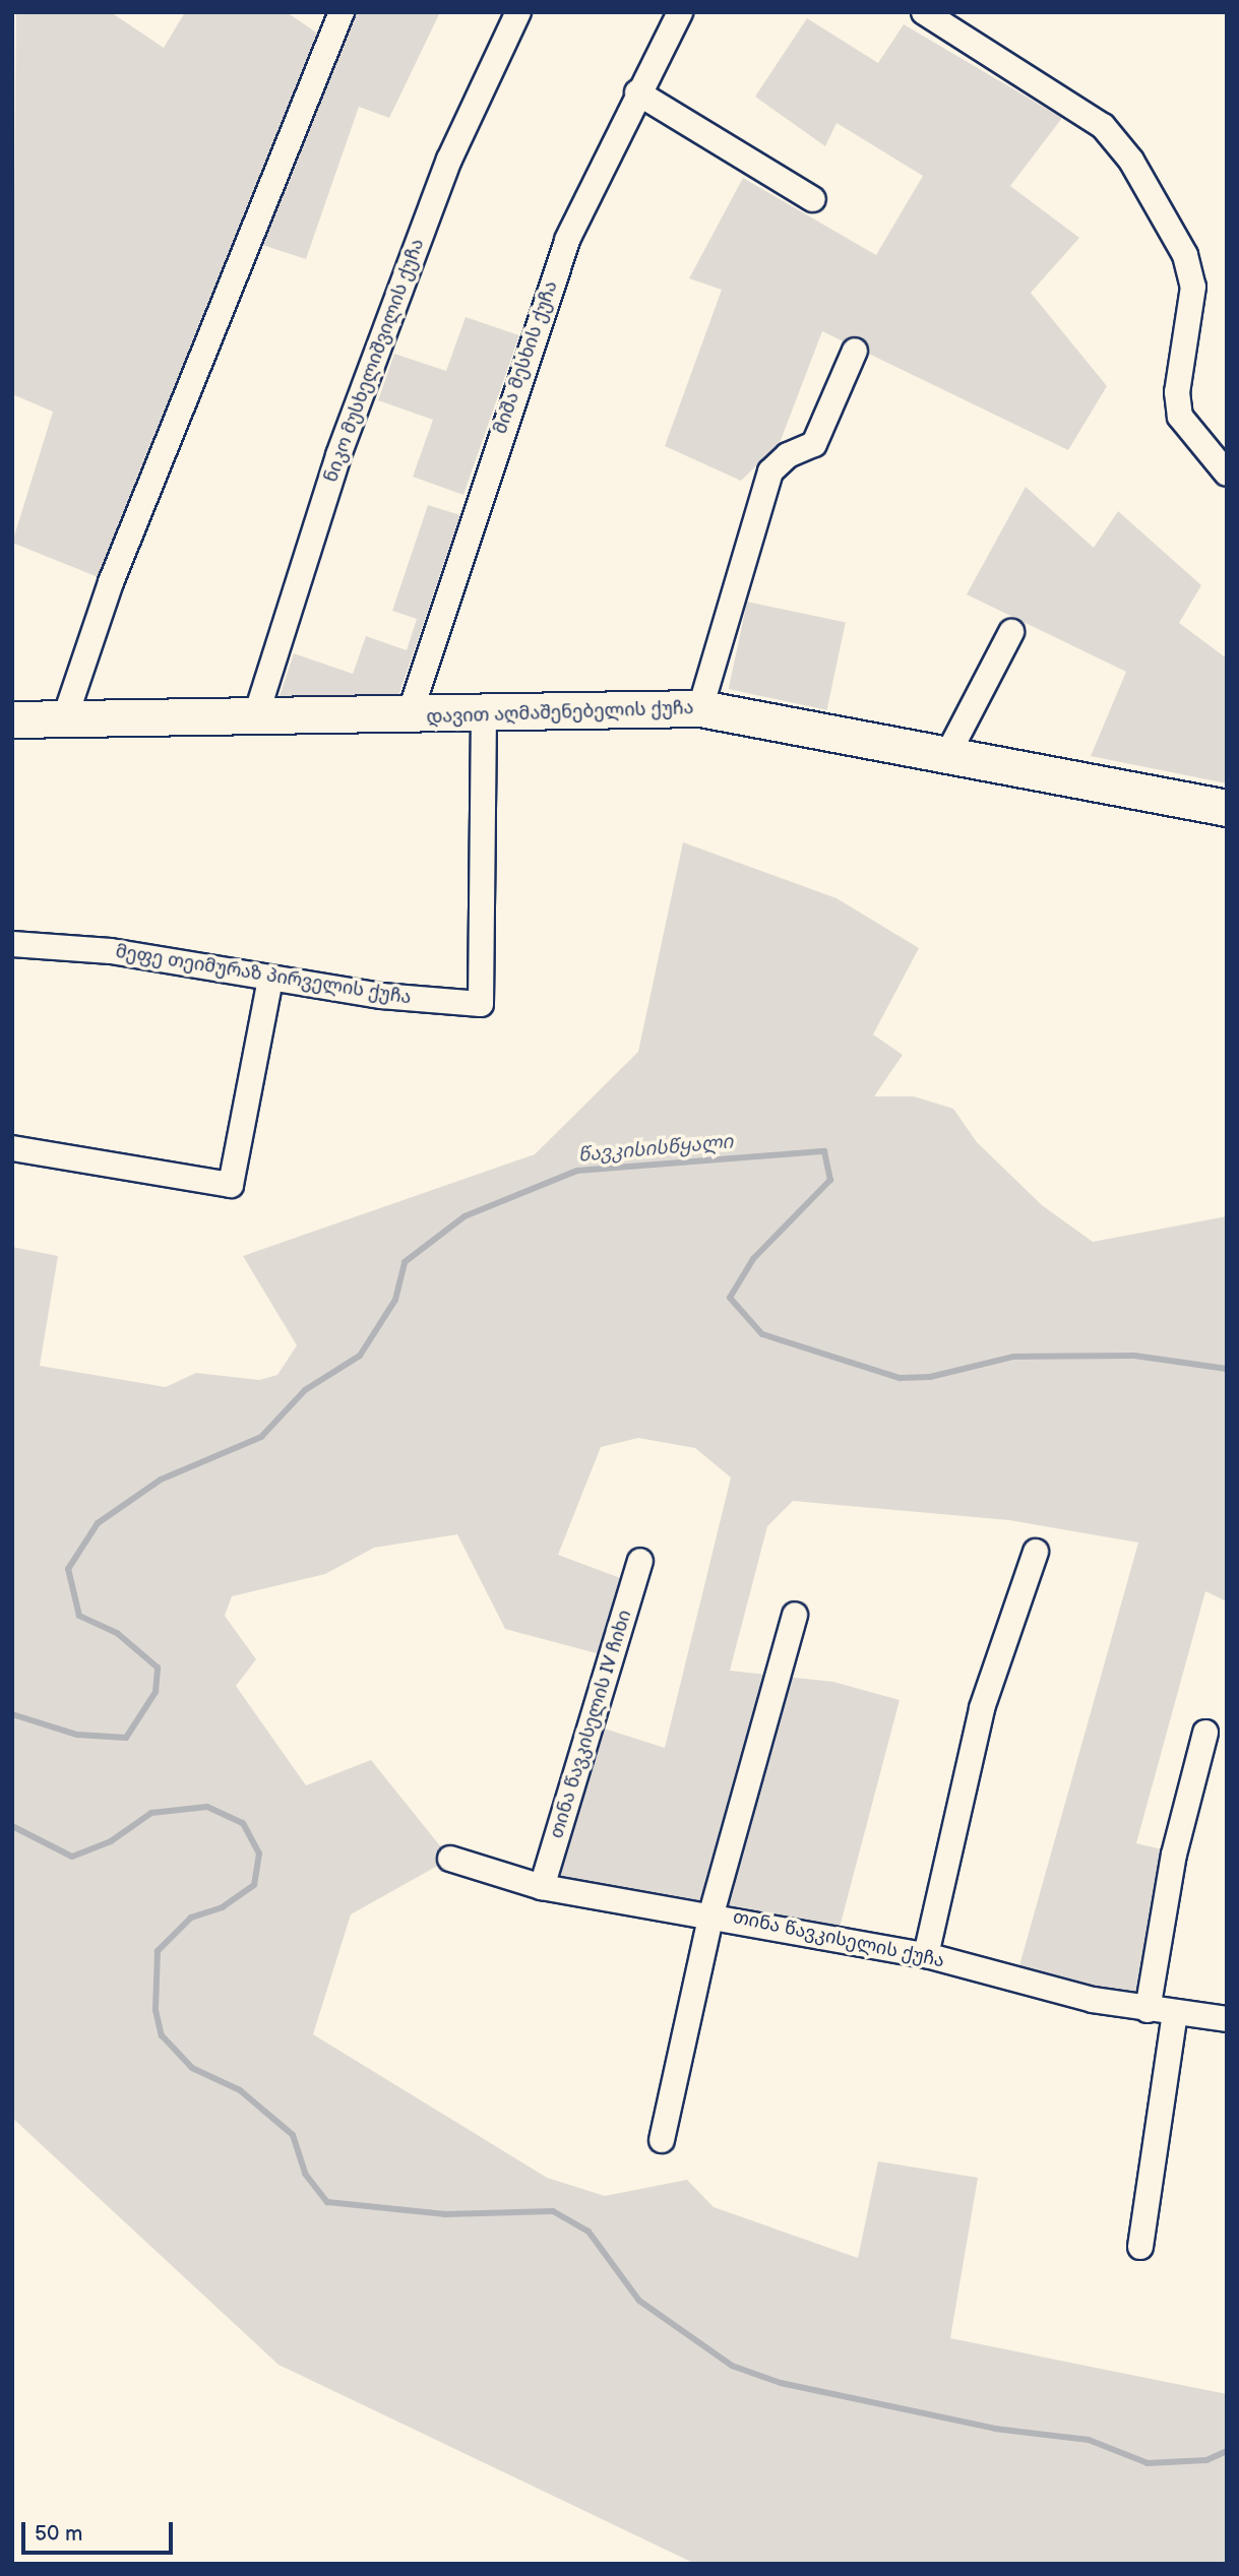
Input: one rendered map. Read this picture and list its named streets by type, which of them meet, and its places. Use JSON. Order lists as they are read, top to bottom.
{
  "streets": {
    "street": [
      "მიშა მესხის ქუჩა",
      "ნიკო მუსხელიშვილის ქუჩა",
      "დავით აღმაშენებელის ქუჩა",
      "მეფე თეიმურაზ პირველის ქუჩა",
      "თინა წავკისელის IV ჩიხი",
      "თინა წავკისელის ქუჩა"
    ]
  },
  "crossings": [
    ["მიშა მესხის ქუჩა", "დავით აღმაშენებელის ქუჩა"],
    ["ნიკო მუსხელიშვილის ქუჩა", "დავით აღმაშენებელის ქუჩა"],
    ["დავით აღმაშენებელის ქუჩა", "მეფე თეიმურაზ პირველის ქუჩა"],
    ["თინა წავკისელის IV ჩიხი", "თინა წავკისელის ქუჩა"]
  ],
  "water": ["წავკისისწყალი"],
  "scale_bar": "50 m"
}
